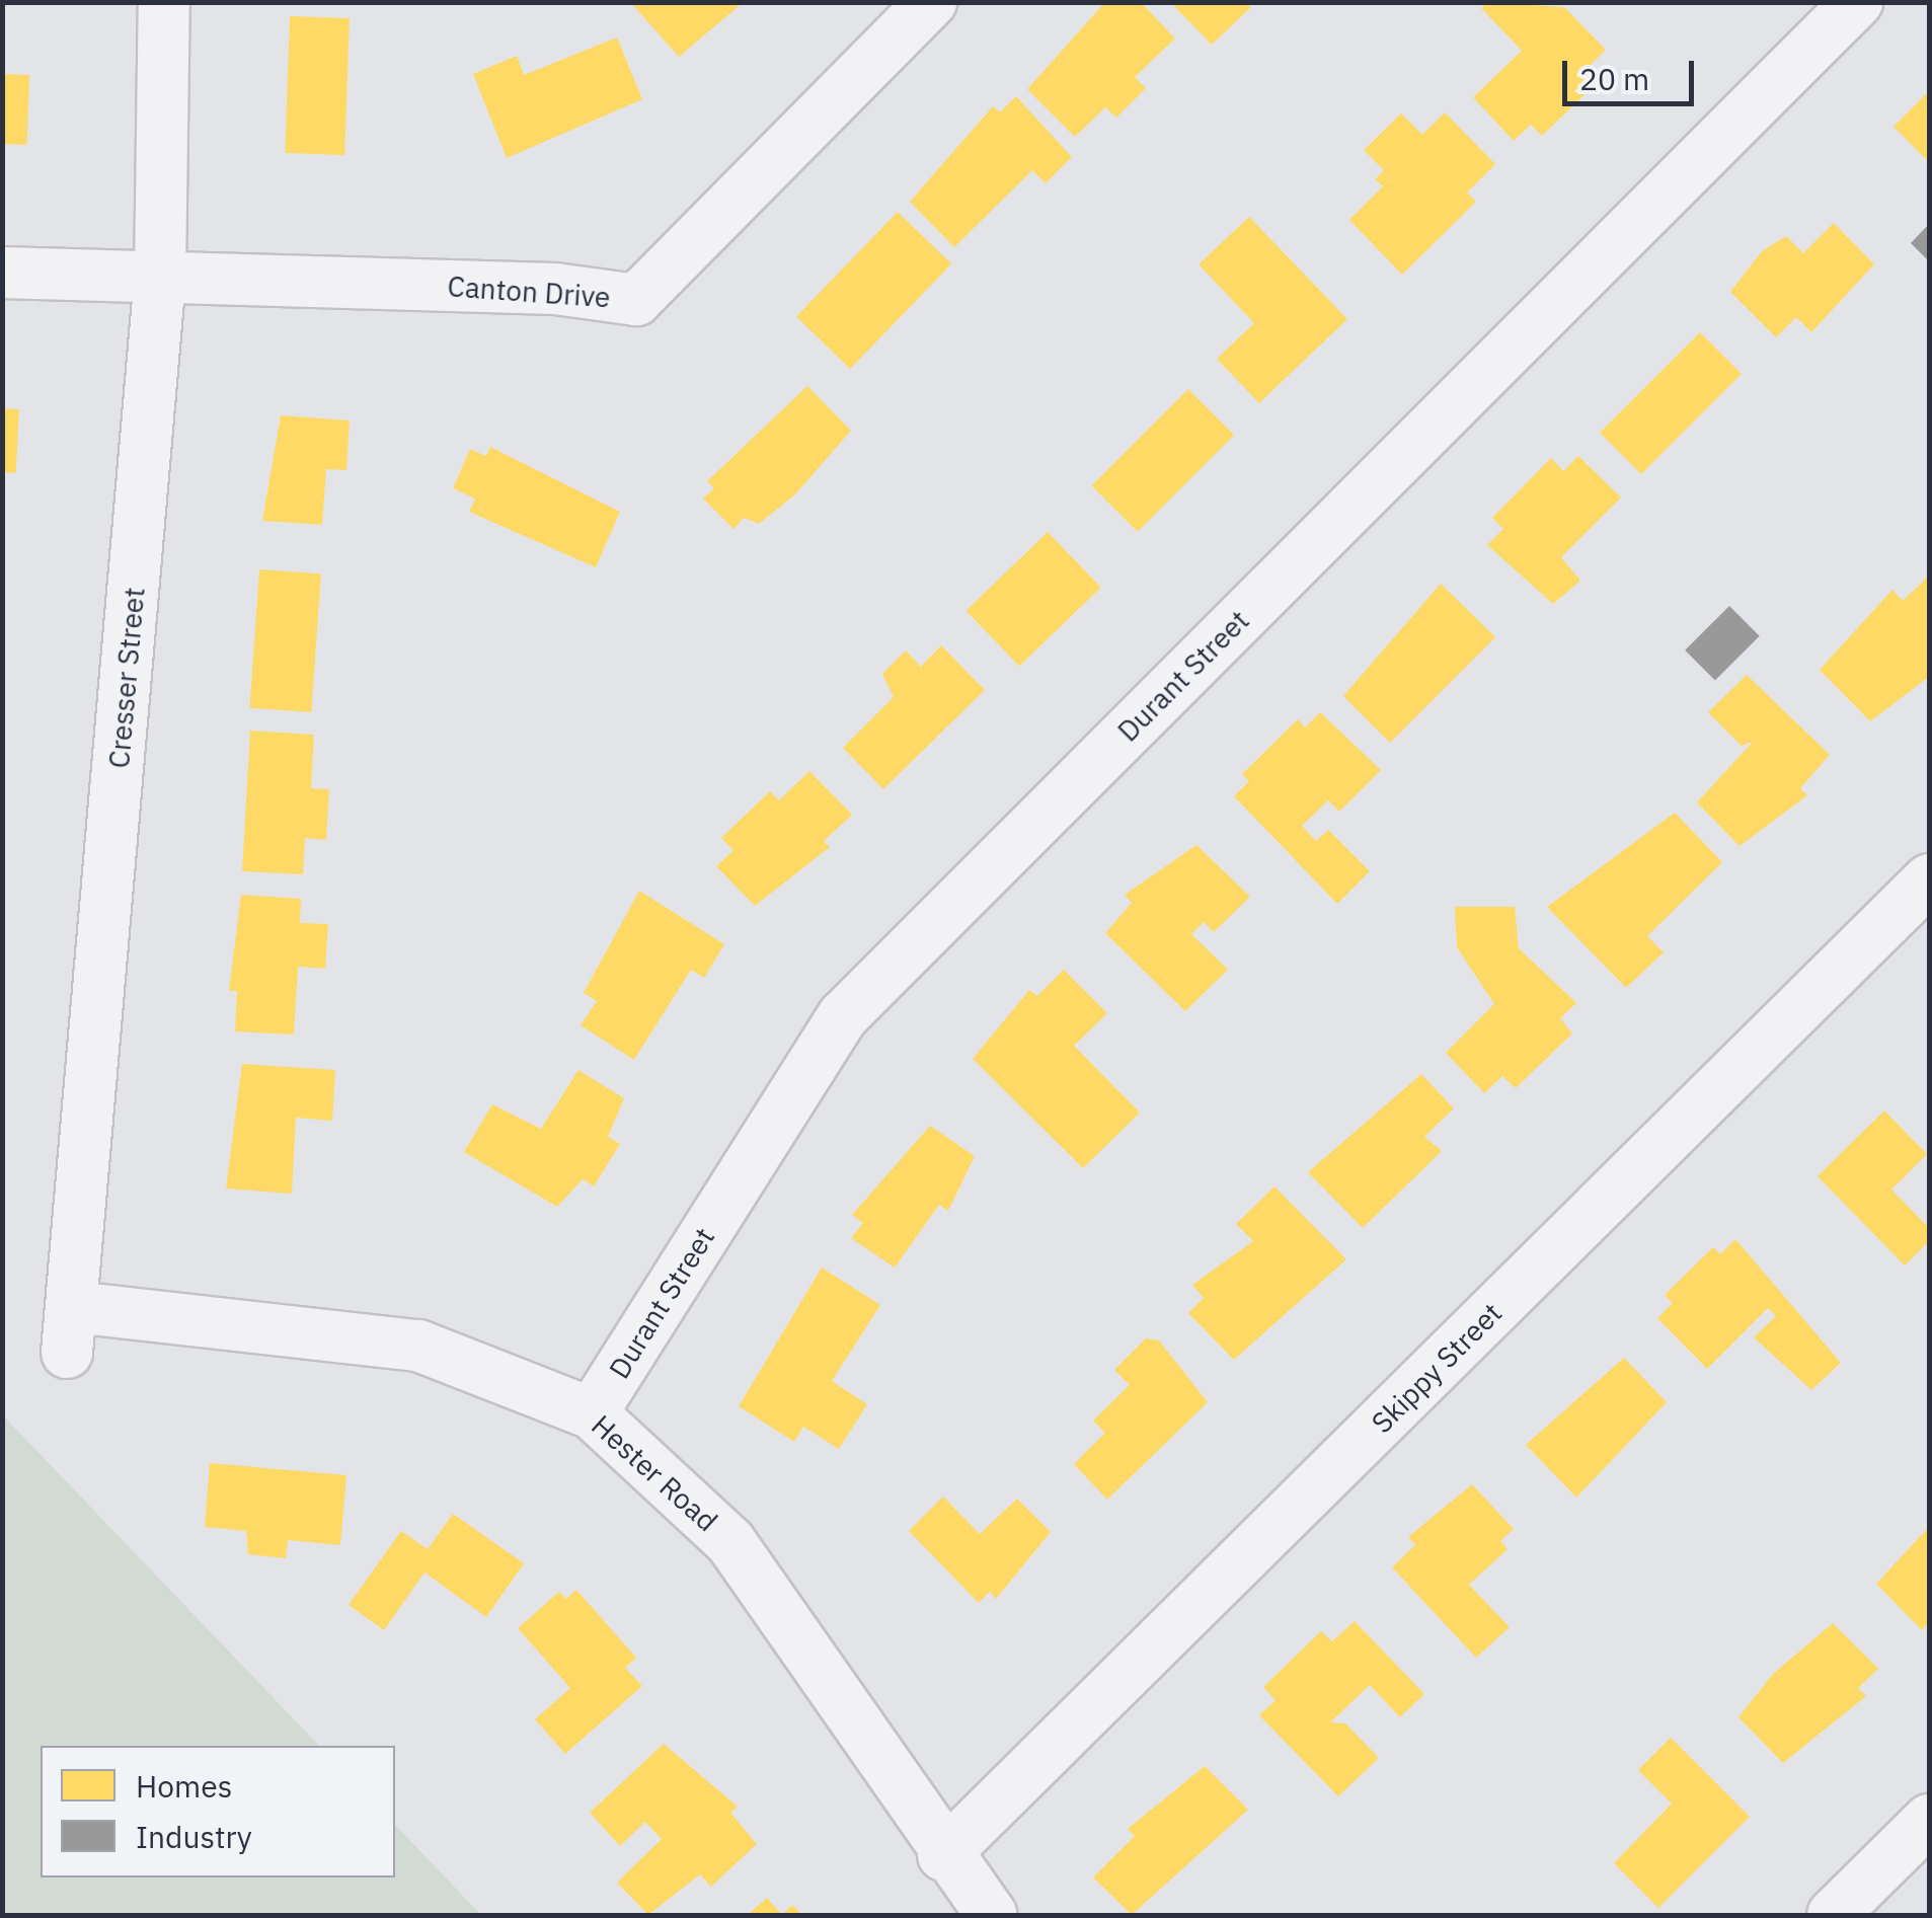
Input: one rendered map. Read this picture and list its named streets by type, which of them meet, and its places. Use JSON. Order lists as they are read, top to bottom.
{
  "streets": {
    "street": [
      "Canton Drive",
      "Durant Street",
      "Cresser Street",
      "Skippy Street",
      "Hester Road"
    ]
  },
  "crossings": [
    ["Canton Drive", "Cresser Street"],
    ["Durant Street", "Hester Road"],
    ["Cresser Street", "Hester Road"],
    ["Skippy Street", "Hester Road"]
  ],
  "legend": ["Homes", "Industry"],
  "scale_bar": "20 m"
}
